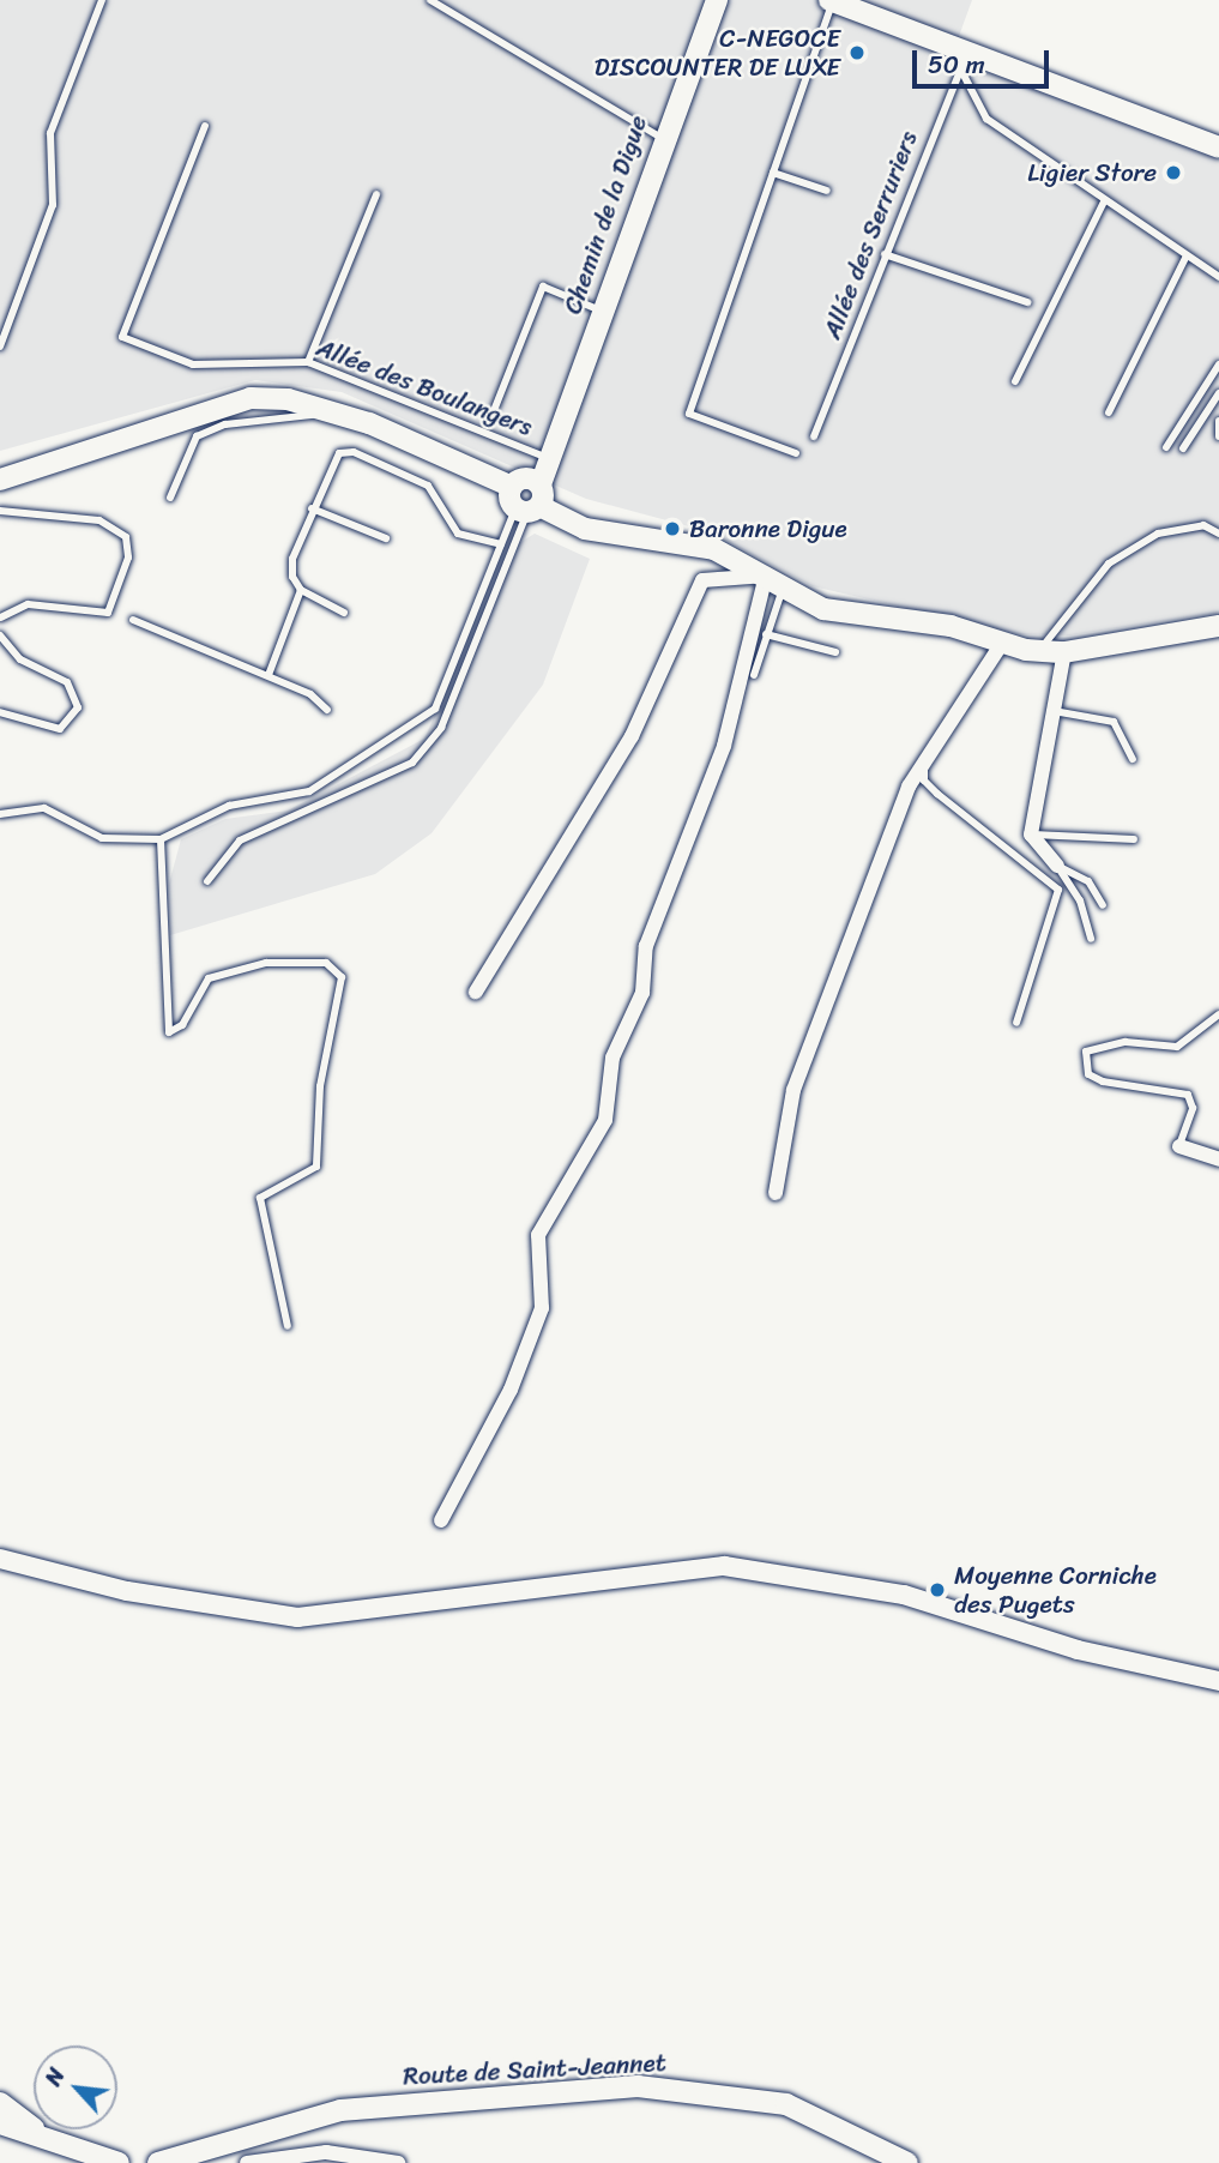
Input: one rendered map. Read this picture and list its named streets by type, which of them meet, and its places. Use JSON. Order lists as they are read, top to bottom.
{
  "streets": {
    "main road": ["Chemin de la Digue", "Route de Saint-Jeannet"],
    "lane": ["Allée des Serruriers", "Allée des Boulangers"]
  },
  "crossings": [
    ["Chemin de la Digue", "Allée des Boulangers"]
  ],
  "places": [
    "C-NEGOCE DISCOUNTER DE LUXE",
    "Ligier Store",
    "Baronne Digue",
    "Moyenne Corniche des Pugets"
  ],
  "scale_bar": "50 m",
  "north": "top left"
}
